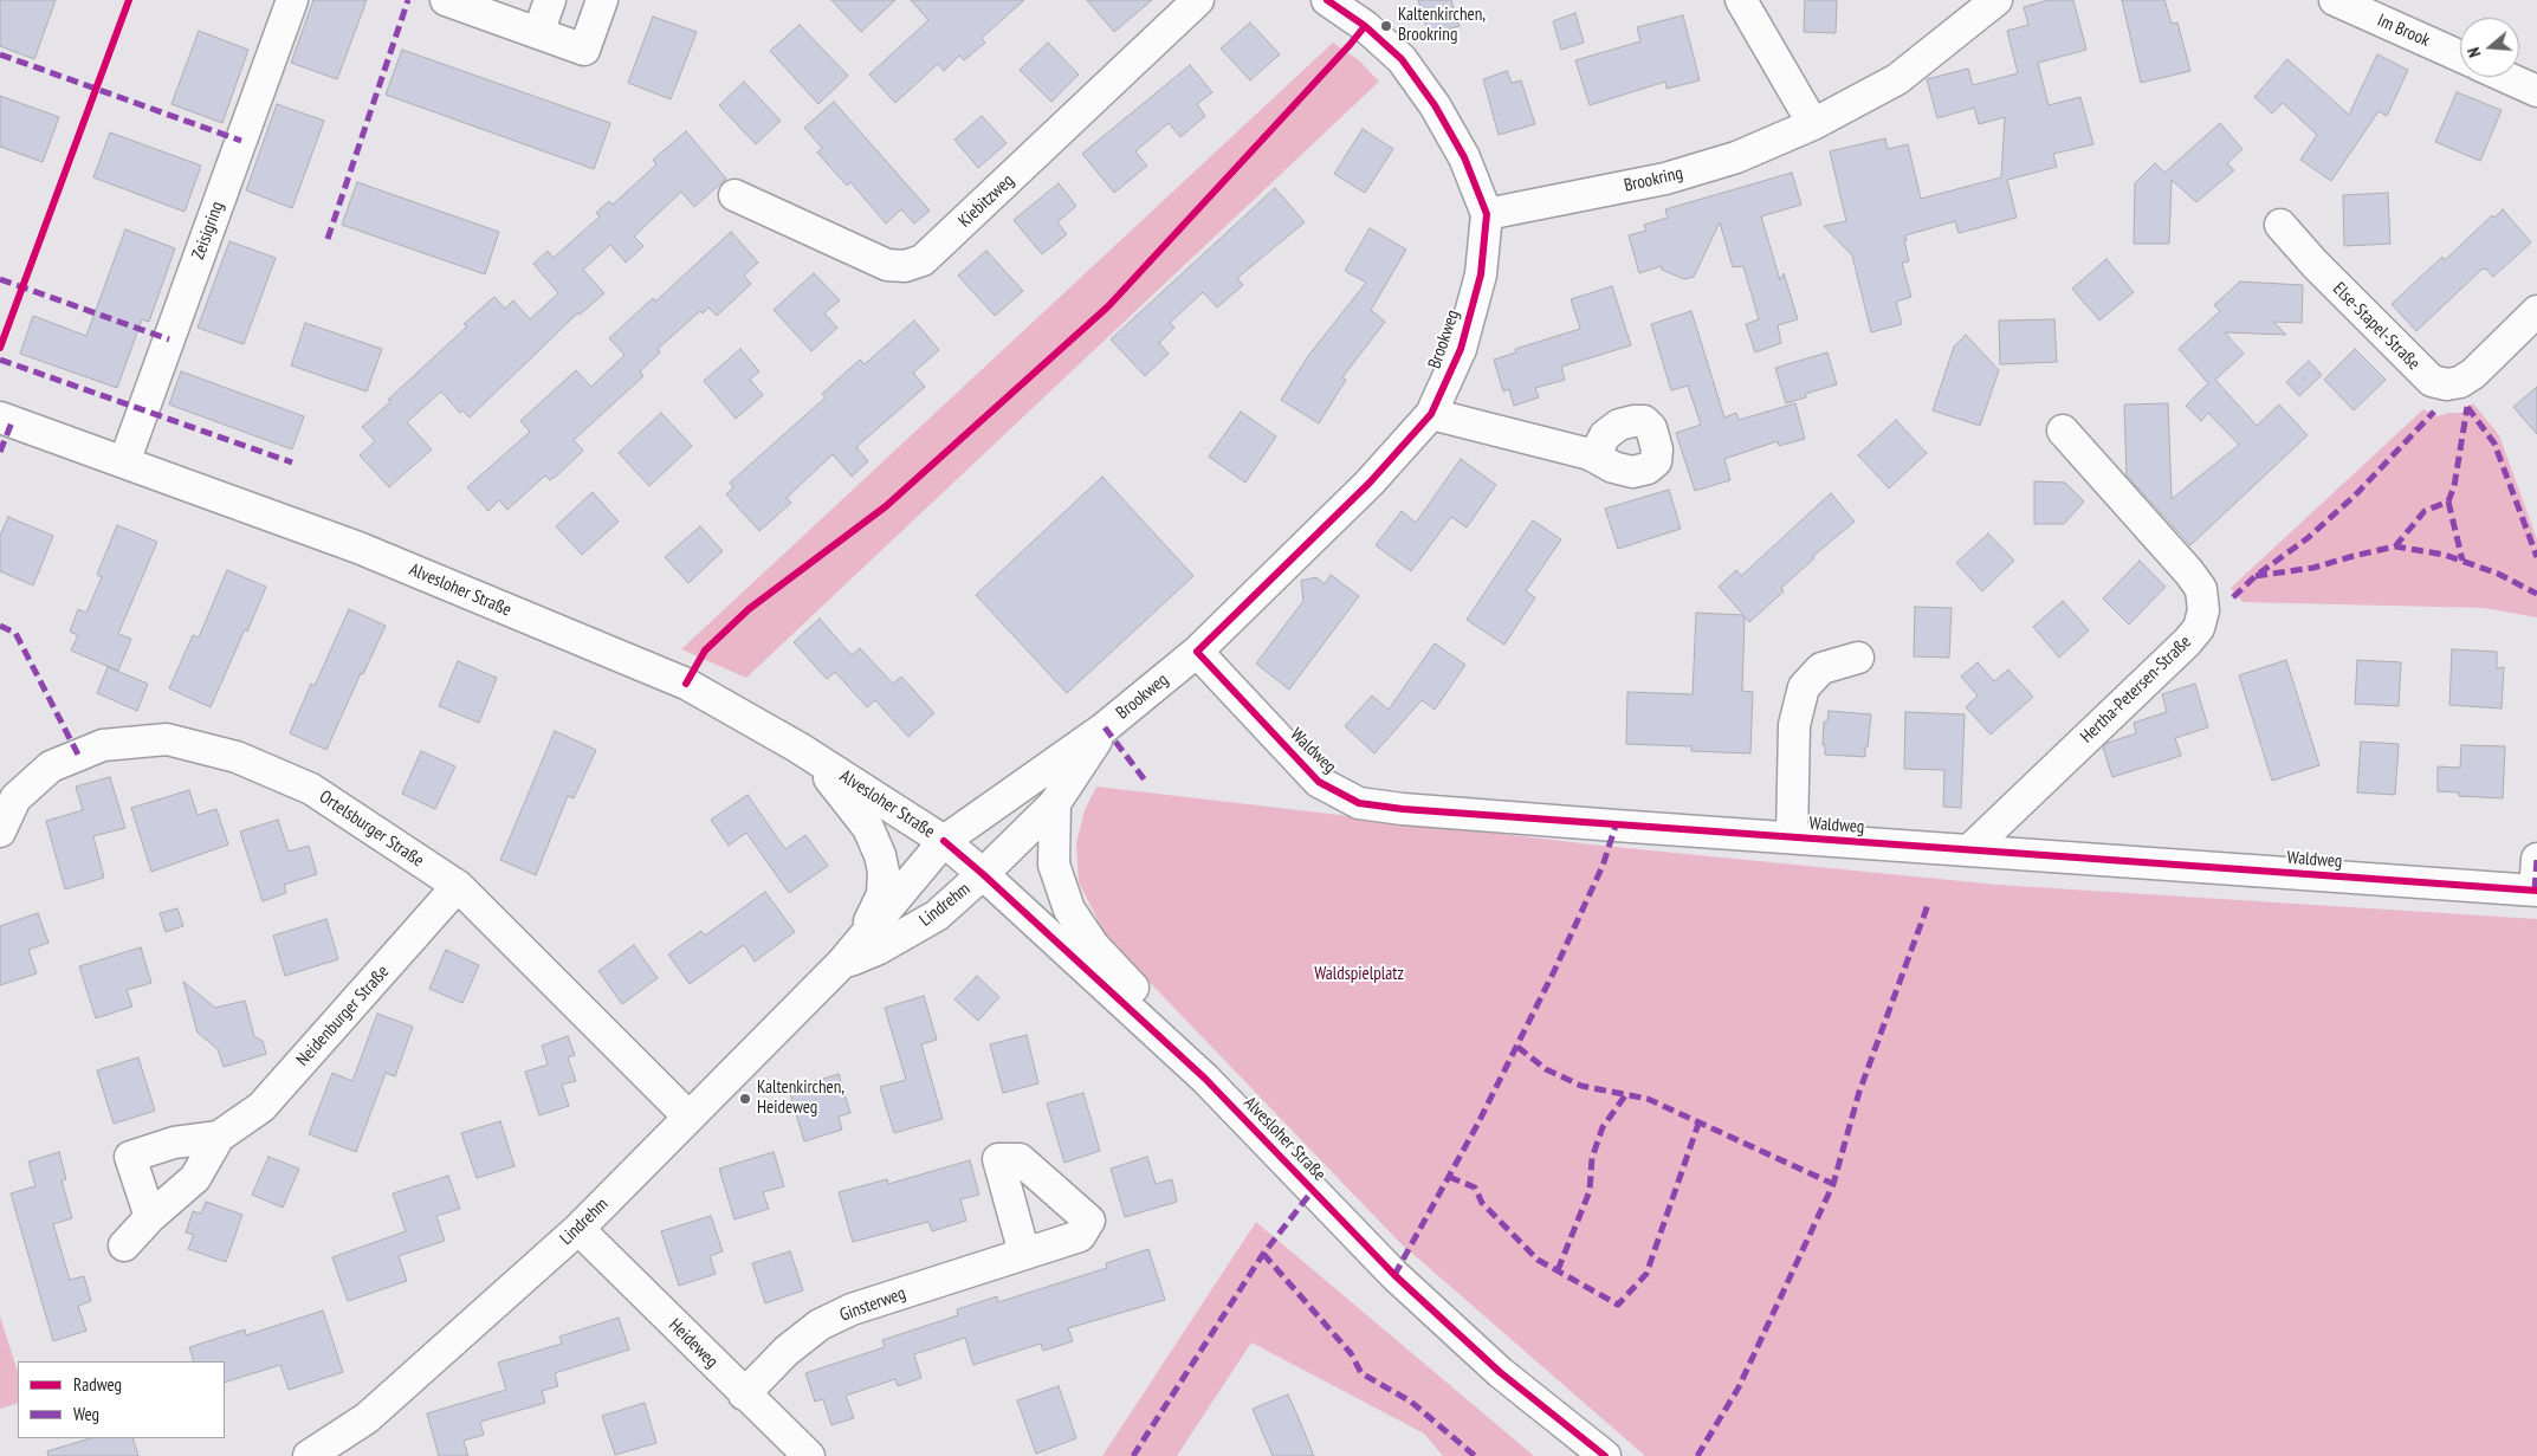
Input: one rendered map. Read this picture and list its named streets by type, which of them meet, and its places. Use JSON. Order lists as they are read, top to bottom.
{
  "streets": {
    "street": [
      "Im Brook",
      "Brookring",
      "Kiebitzweg",
      "Zeisigring",
      "Else-Stapel-Straße",
      "Brookweg",
      "Alvesloher Straße",
      "Hertha-Petersen-Straße",
      "Waldweg",
      "Ortelsburger Straße",
      "Lindrehm",
      "Neidenburger Straße",
      "Ginsterweg",
      "Heideweg"
    ]
  },
  "crossings": [
    ["Brookring", "Brookweg"],
    ["Zeisigring", "Alvesloher Straße"],
    ["Brookweg", "Alvesloher Straße"],
    ["Brookweg", "Waldweg"],
    ["Brookweg", "Lindrehm"],
    ["Alvesloher Straße", "Lindrehm"],
    ["Hertha-Petersen-Straße", "Waldweg"],
    ["Ortelsburger Straße", "Lindrehm"],
    ["Ortelsburger Straße", "Neidenburger Straße"],
    ["Lindrehm", "Heideweg"],
    ["Ginsterweg", "Heideweg"]
  ],
  "parks": ["Waldspielplatz"],
  "places": ["Kaltenkirchen, Brookring", "Kaltenkirchen, Heideweg"],
  "legend": ["Radweg", "Weg"],
  "north": "left"
}
